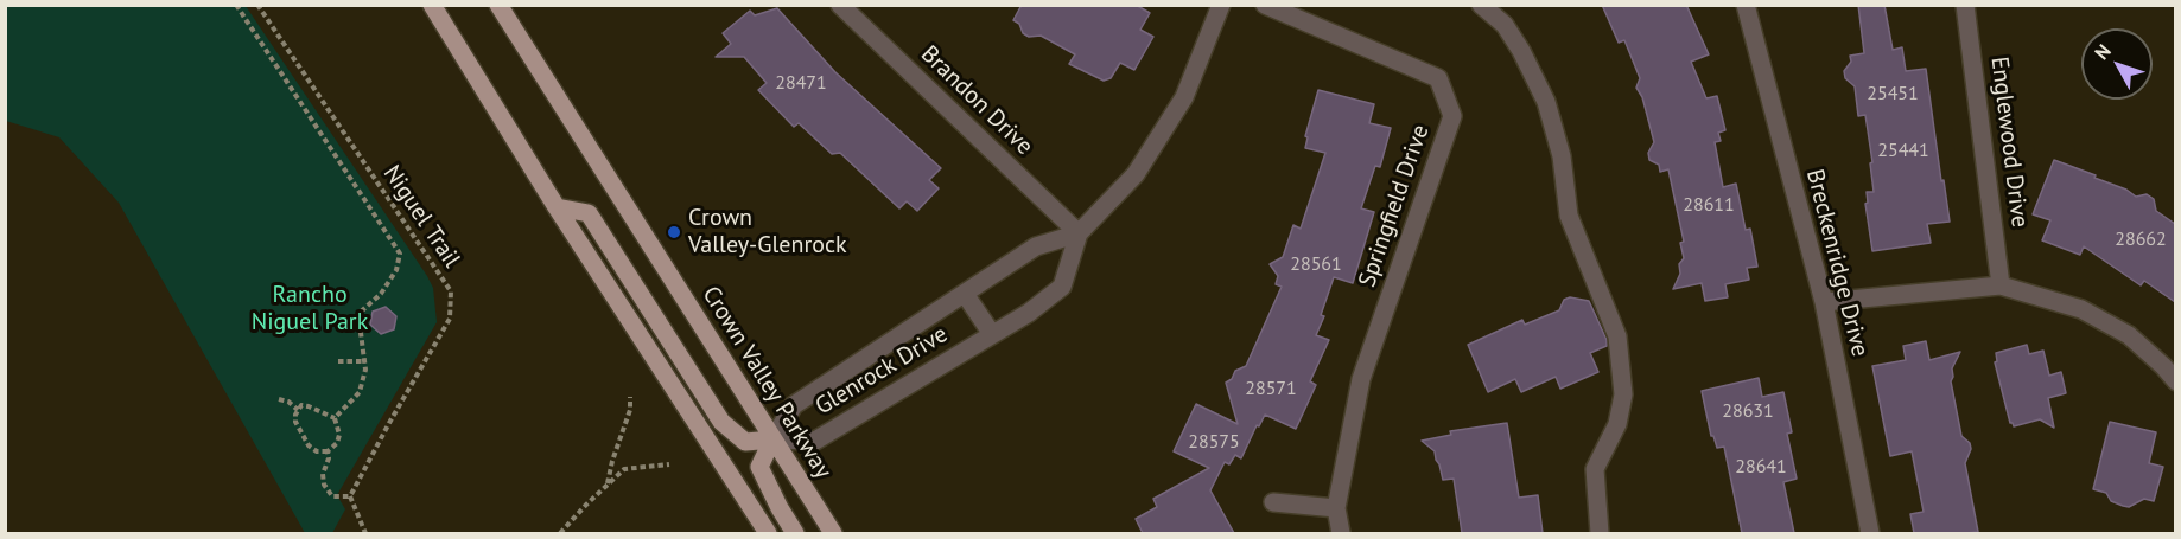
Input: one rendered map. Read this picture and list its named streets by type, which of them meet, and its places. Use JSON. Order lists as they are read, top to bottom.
{
  "streets": {
    "main road": ["Crown Valley Parkway"],
    "street": [
      "Brandon Drive",
      "Englewood Drive",
      "Springfield Drive",
      "Breckenridge Drive",
      "Glenrock Drive"
    ],
    "path": ["Niguel Trail"]
  },
  "crossings": [
    ["Brandon Drive", "Glenrock Drive"],
    ["Glenrock Drive", "Crown Valley Parkway"]
  ],
  "parks": ["Rancho Niguel Park"],
  "places": ["Crown Valley-Glenrock"],
  "house_numbers": [
    "28471",
    "25451",
    "25441",
    "28611",
    "28662",
    "28561",
    "28571",
    "28631",
    "28575",
    "28641"
  ],
  "north": "top left"
}
